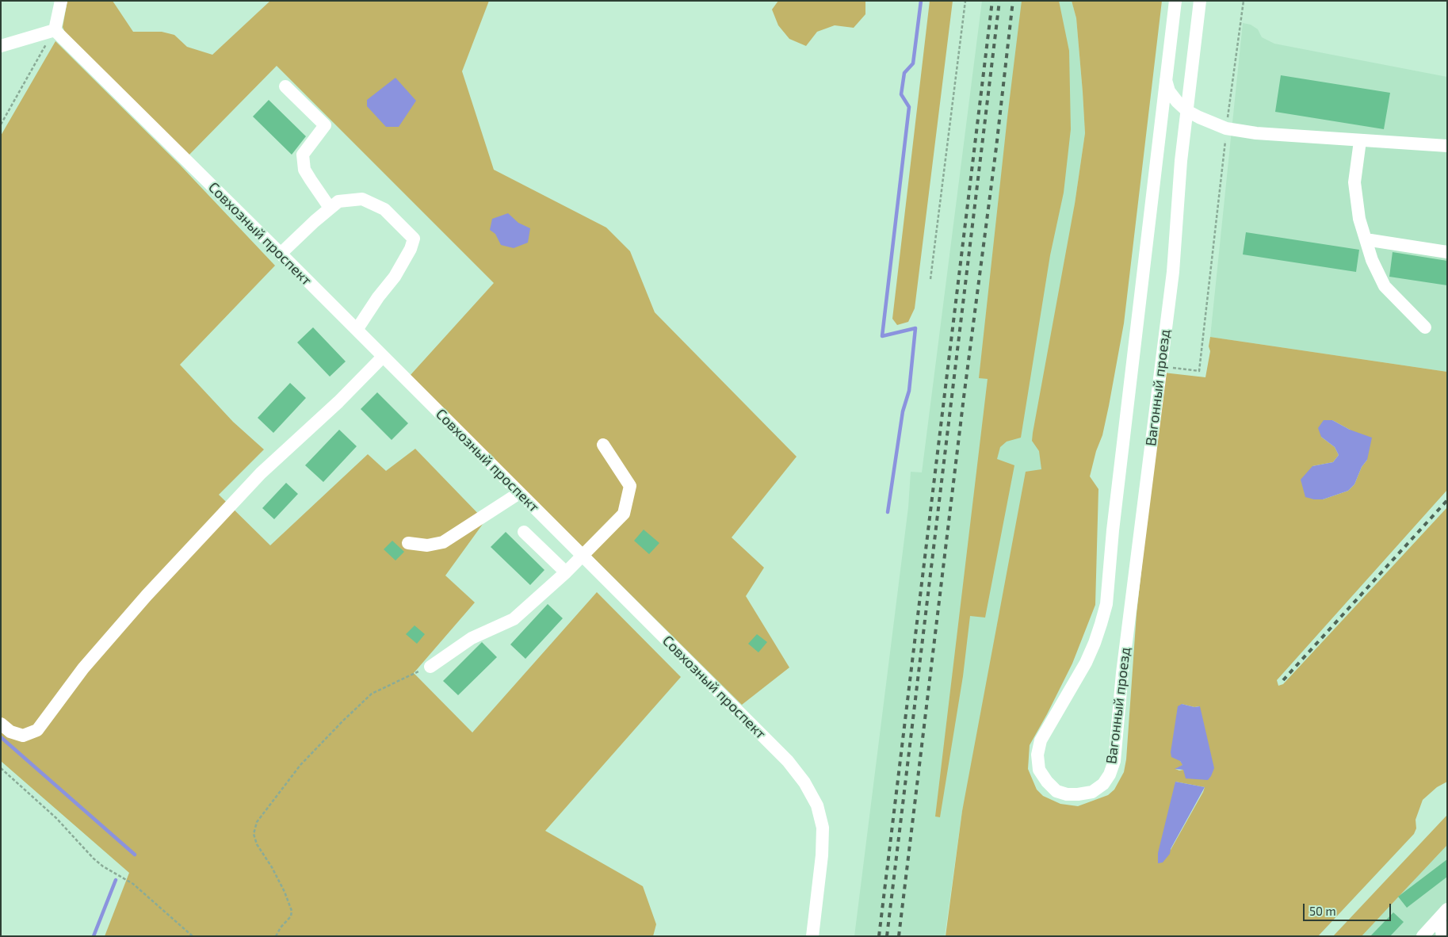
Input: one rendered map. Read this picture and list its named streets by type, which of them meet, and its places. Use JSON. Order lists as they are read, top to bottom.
{
  "streets": {
    "street": ["Совхозный проспект", "Вагонный проезд"]
  },
  "scale_bar": "50 m"
}
